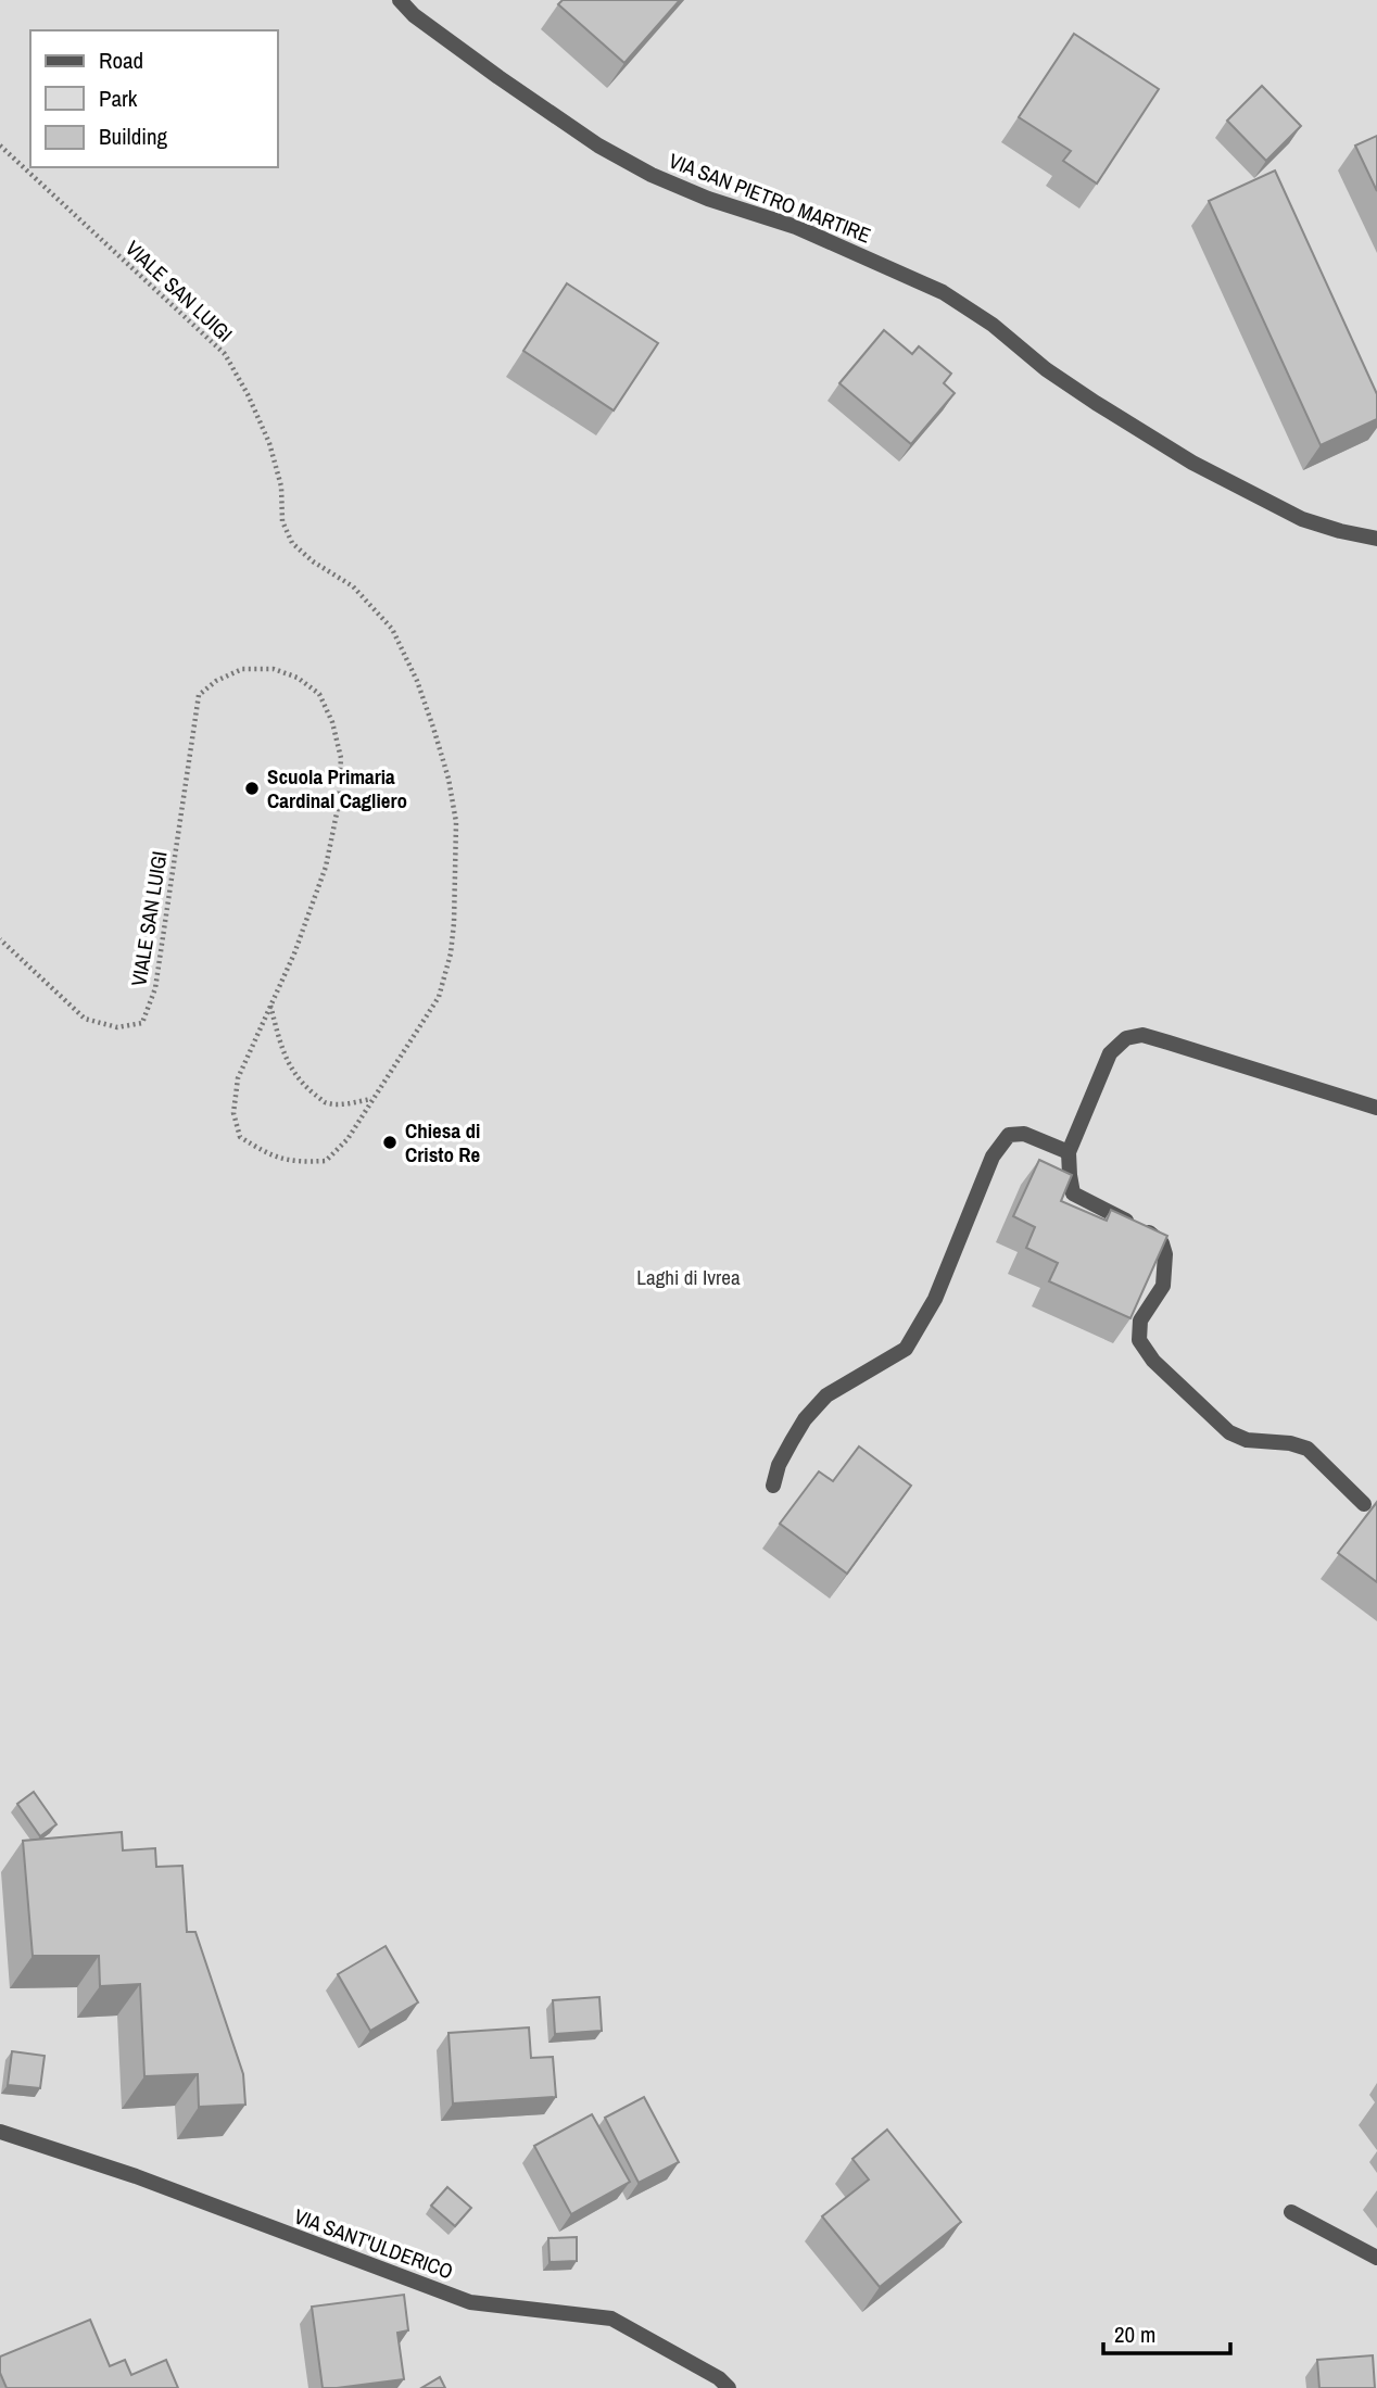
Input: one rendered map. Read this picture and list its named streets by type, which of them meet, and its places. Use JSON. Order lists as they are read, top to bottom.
{
  "streets": {
    "street": ["VIA SAN PIETRO MARTIRE", "VIA SANT'ULDERICO"],
    "path": ["VIALE SAN LUIGI"]
  },
  "parks": ["Laghi di Ivrea"],
  "places": ["Scuola Primaria Cardinal Cagliero", "Chiesa di Cristo Re"],
  "legend": ["Road", "Park", "Building"],
  "scale_bar": "20 m"
}
